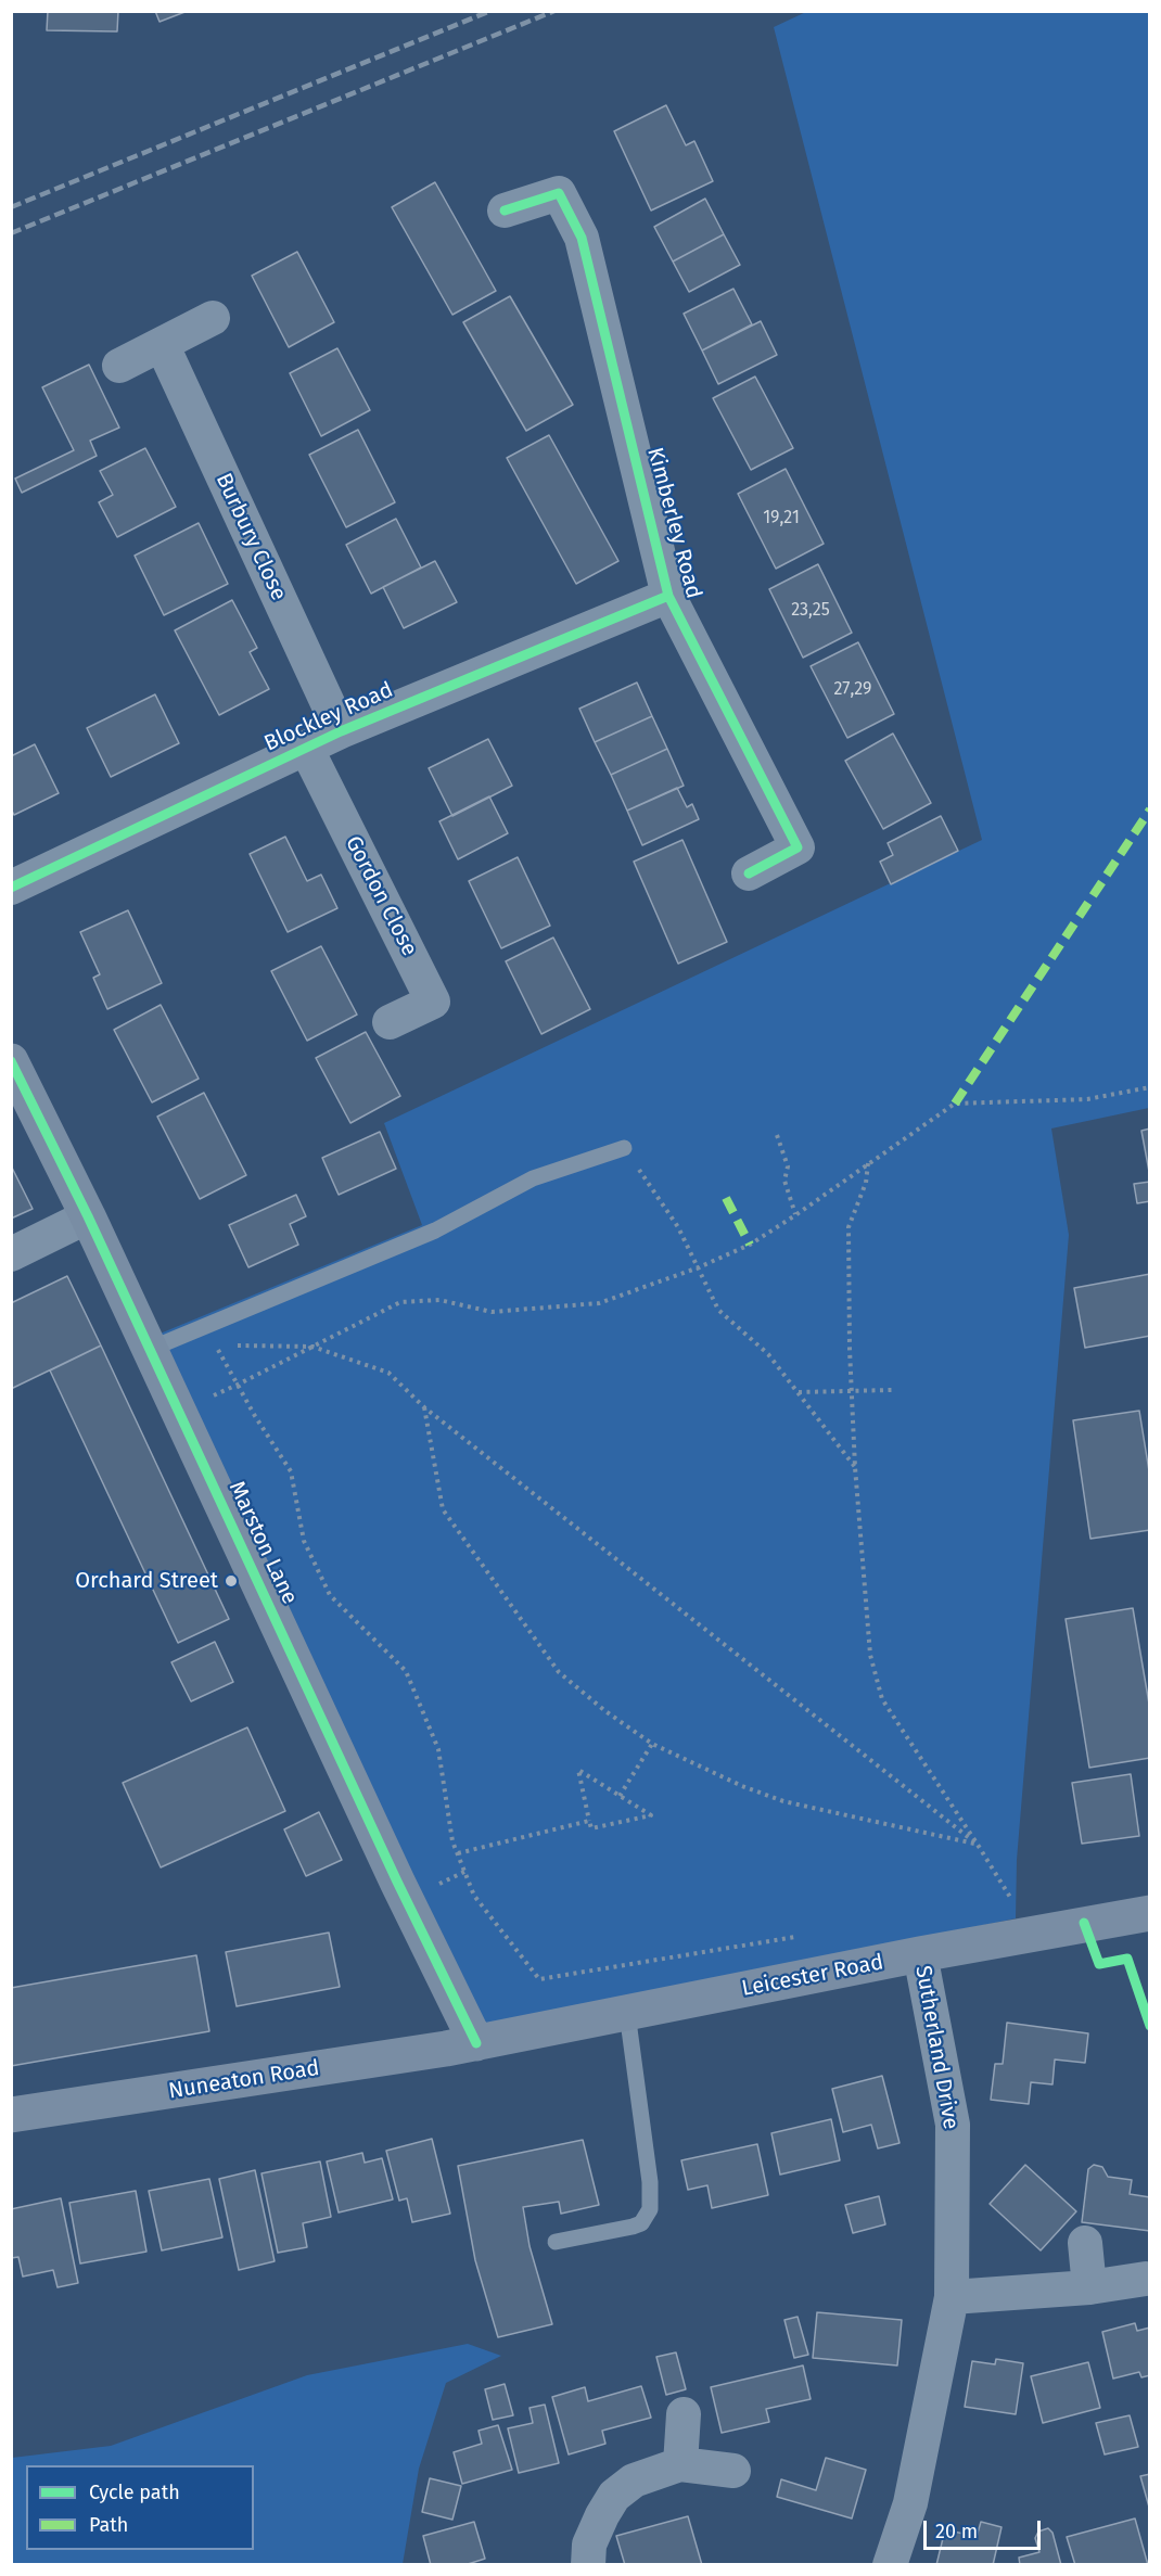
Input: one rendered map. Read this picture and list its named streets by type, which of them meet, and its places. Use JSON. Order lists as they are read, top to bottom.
{
  "streets": {
    "main road": ["Marston Lane", "Leicester Road", "Nuneaton Road"],
    "street": [
      "Kimberley Road",
      "Burbury Close",
      "Blockley Road",
      "Gordon Close",
      "Sutherland Drive"
    ]
  },
  "crossings": [
    ["Kimberley Road", "Blockley Road"],
    ["Burbury Close", "Blockley Road"],
    ["Blockley Road", "Gordon Close"],
    ["Marston Lane", "Leicester Road"],
    ["Marston Lane", "Nuneaton Road"],
    ["Leicester Road", "Sutherland Drive"],
    ["Leicester Road", "Nuneaton Road"]
  ],
  "places": ["Orchard Street"],
  "house_numbers": ["19,21", "23,25", "27,29"],
  "legend": ["Cycle path", "Path"],
  "scale_bar": "20 m"
}
